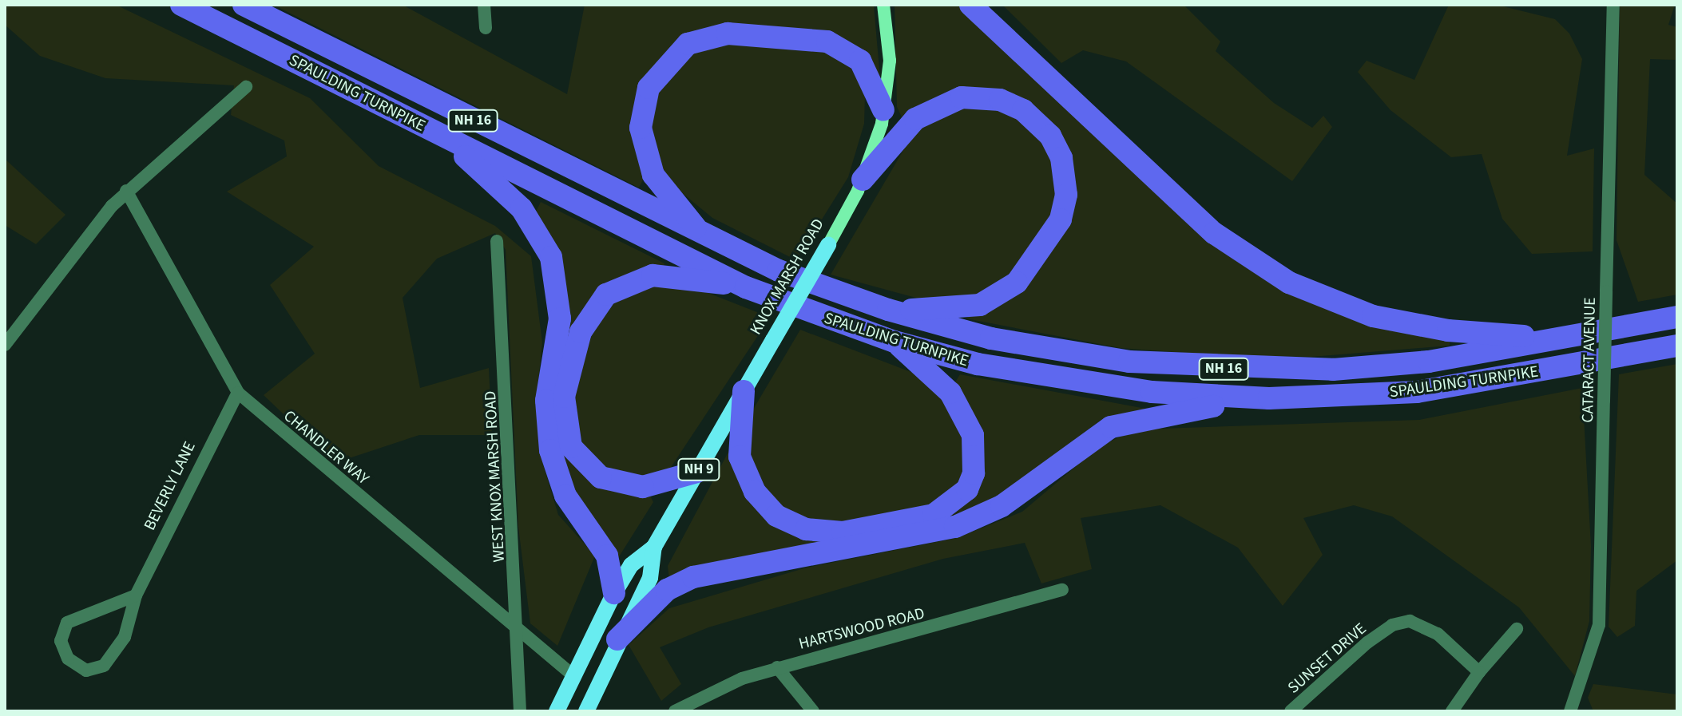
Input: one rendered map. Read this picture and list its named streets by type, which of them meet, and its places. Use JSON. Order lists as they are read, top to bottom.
{
  "streets": {
    "highway": ["SPAULDING TURNPIKE", "NH 16"],
    "main road": ["KNOX MARSH ROAD", "NH 9"],
    "street": [
      "CATARACT AVENUE",
      "CHANDLER WAY",
      "WEST KNOX MARSH ROAD",
      "BEVERLY LANE",
      "HARTSWOOD ROAD",
      "SUNSET DRIVE"
    ]
  },
  "crossings": [
    ["KNOX MARSH ROAD", "CHANDLER WAY"],
    ["CHANDLER WAY", "WEST KNOX MARSH ROAD"],
    ["CHANDLER WAY", "BEVERLY LANE"]
  ]
}
